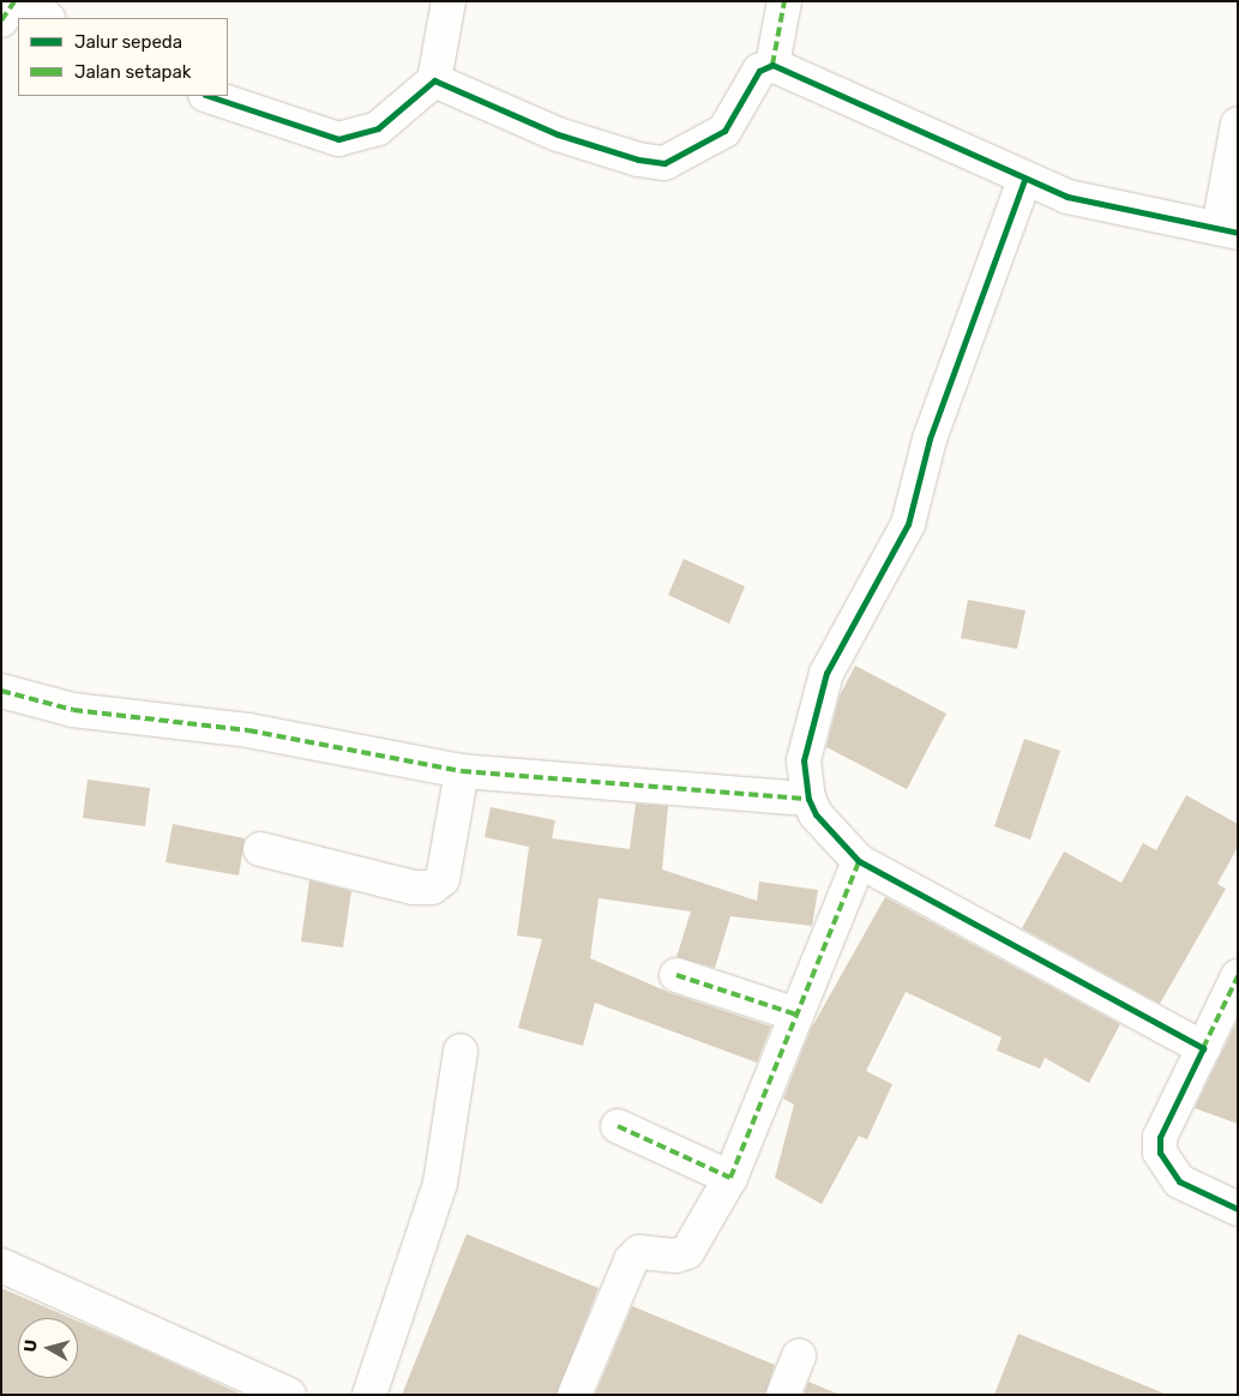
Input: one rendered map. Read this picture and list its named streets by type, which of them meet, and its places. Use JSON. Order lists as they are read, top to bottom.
{
  "legend": ["Jalur sepeda", "Jalan setapak"],
  "north": "left"
}
